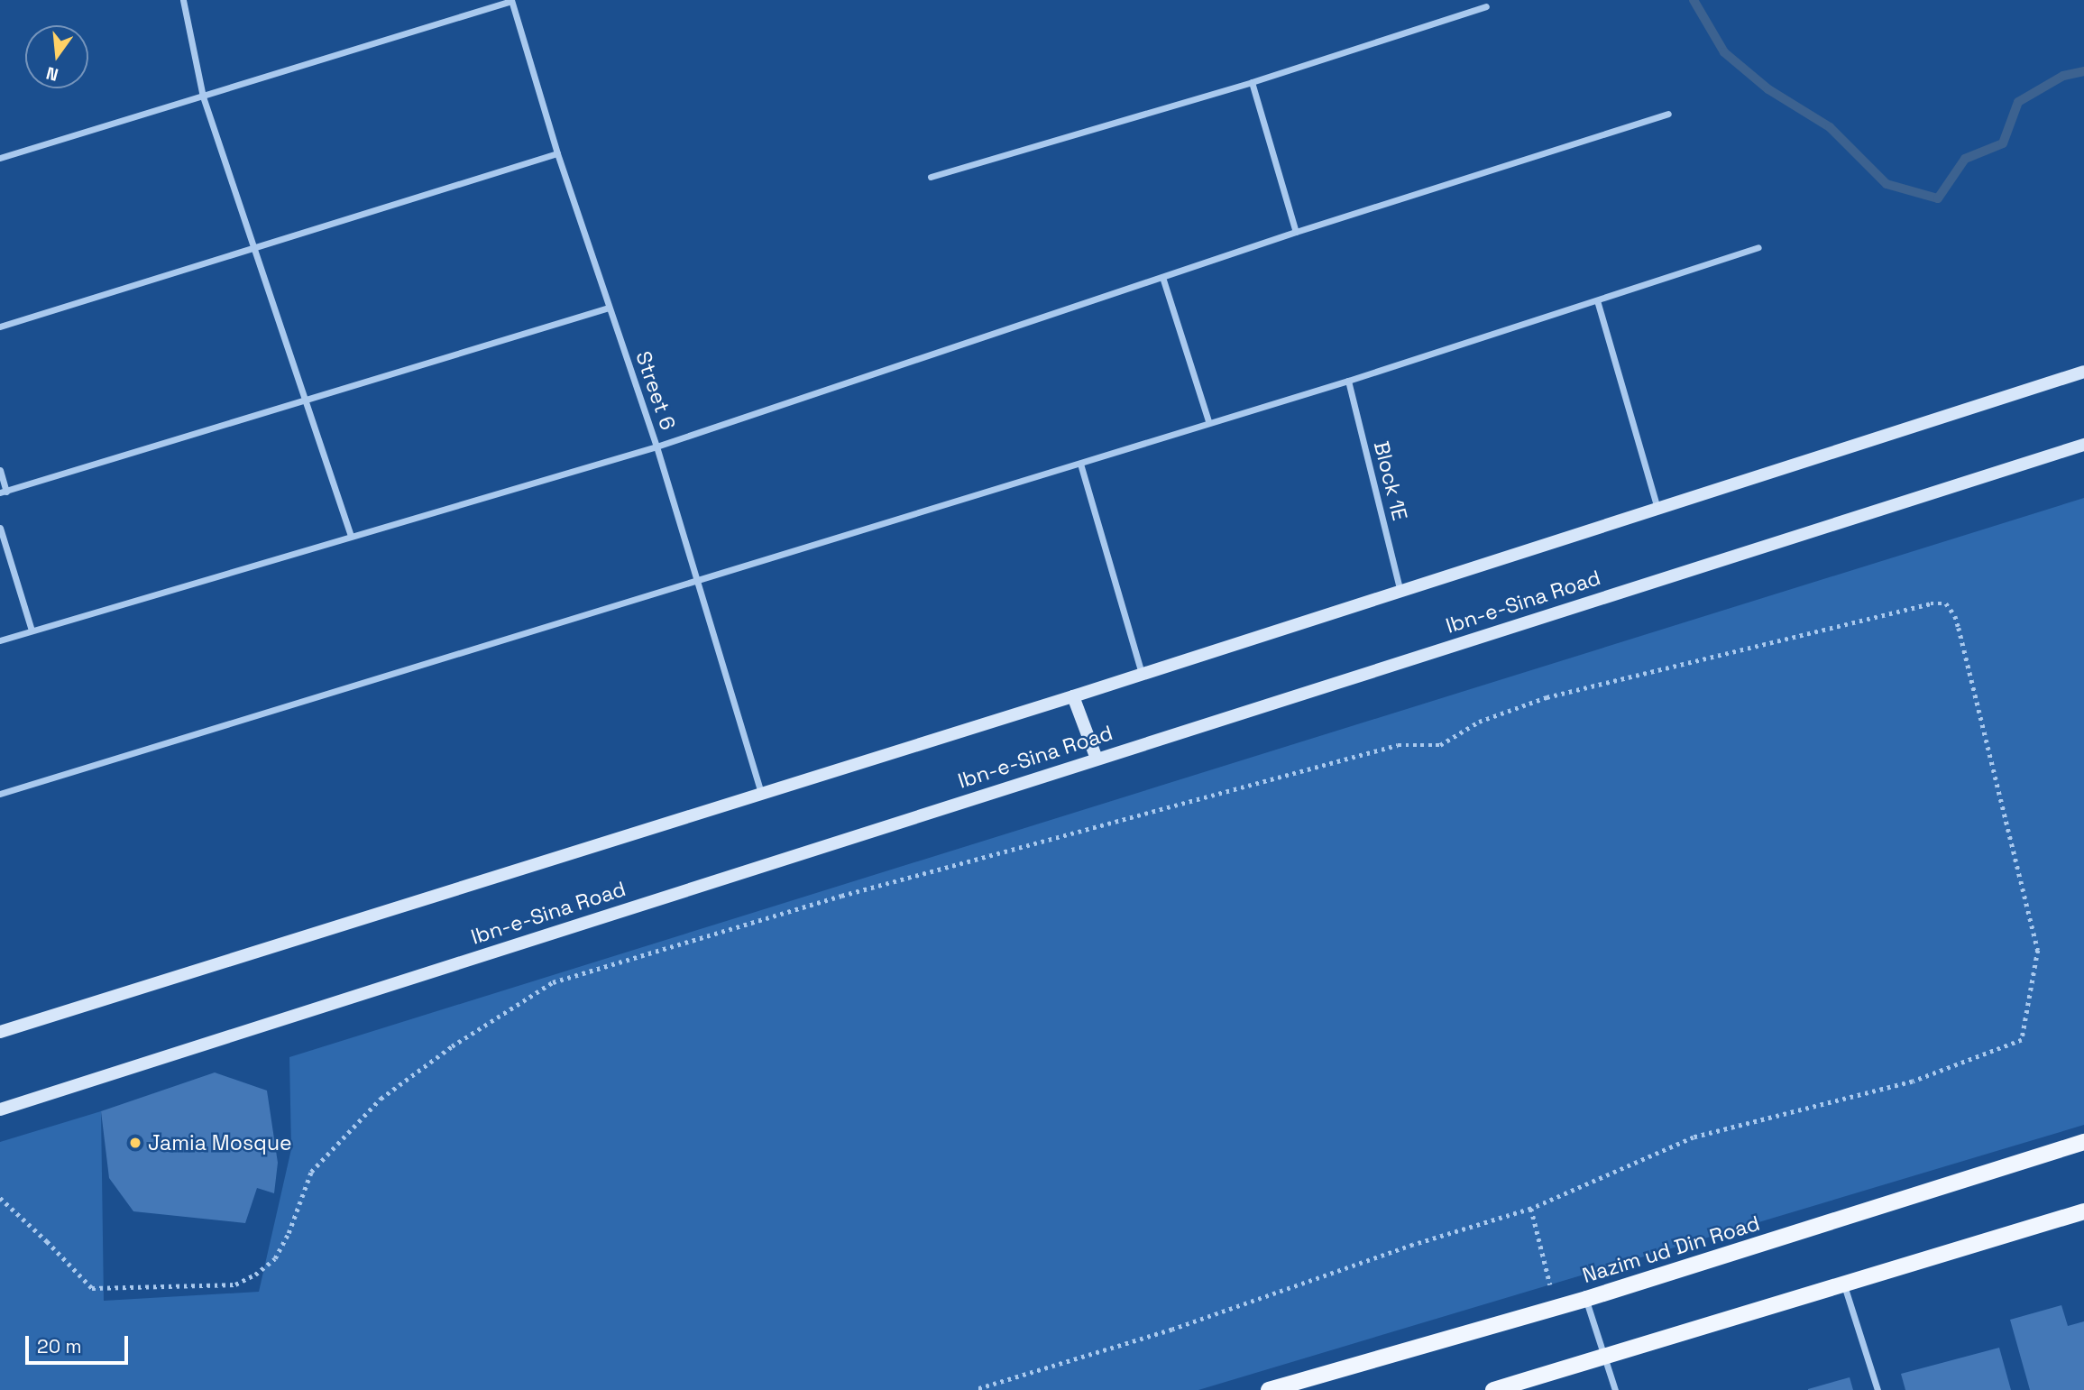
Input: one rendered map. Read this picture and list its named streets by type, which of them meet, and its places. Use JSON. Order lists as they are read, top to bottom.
{
  "streets": {
    "main road": ["Ibn-e-Sina Road", "Nazim ud Din Road"],
    "street": ["Street 6", "Block 1E"]
  },
  "places": ["Jamia Mosque"],
  "scale_bar": "20 m",
  "north": "bottom"
}
